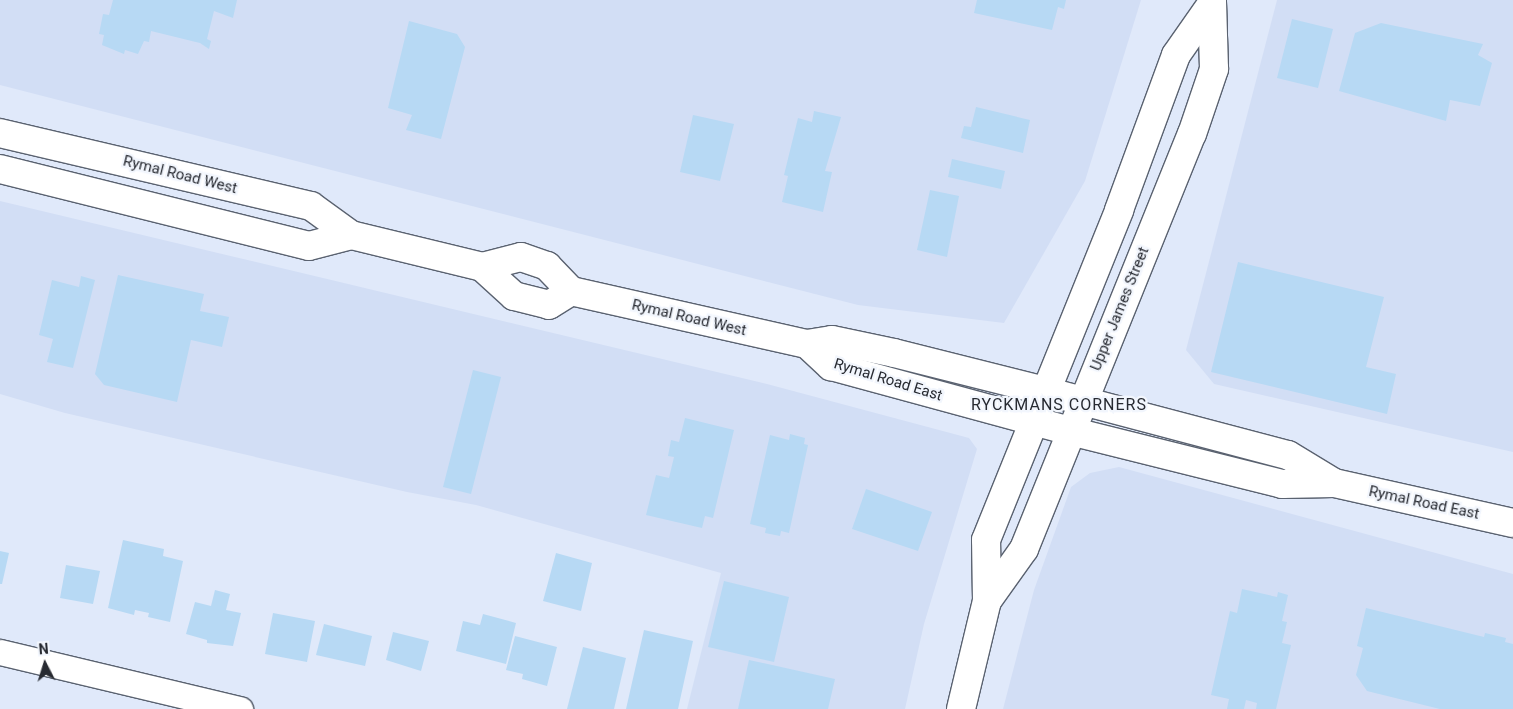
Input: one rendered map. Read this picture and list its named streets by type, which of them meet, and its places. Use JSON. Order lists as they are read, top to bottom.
{
  "streets": {
    "main road": ["Rymal Road West", "Upper James Street", "Rymal Road East"]
  },
  "crossings": [
    ["Rymal Road West", "Rymal Road East"],
    ["Upper James Street", "Rymal Road East"]
  ],
  "districts": ["RYCKMANS CORNERS"],
  "north": "top"
}
